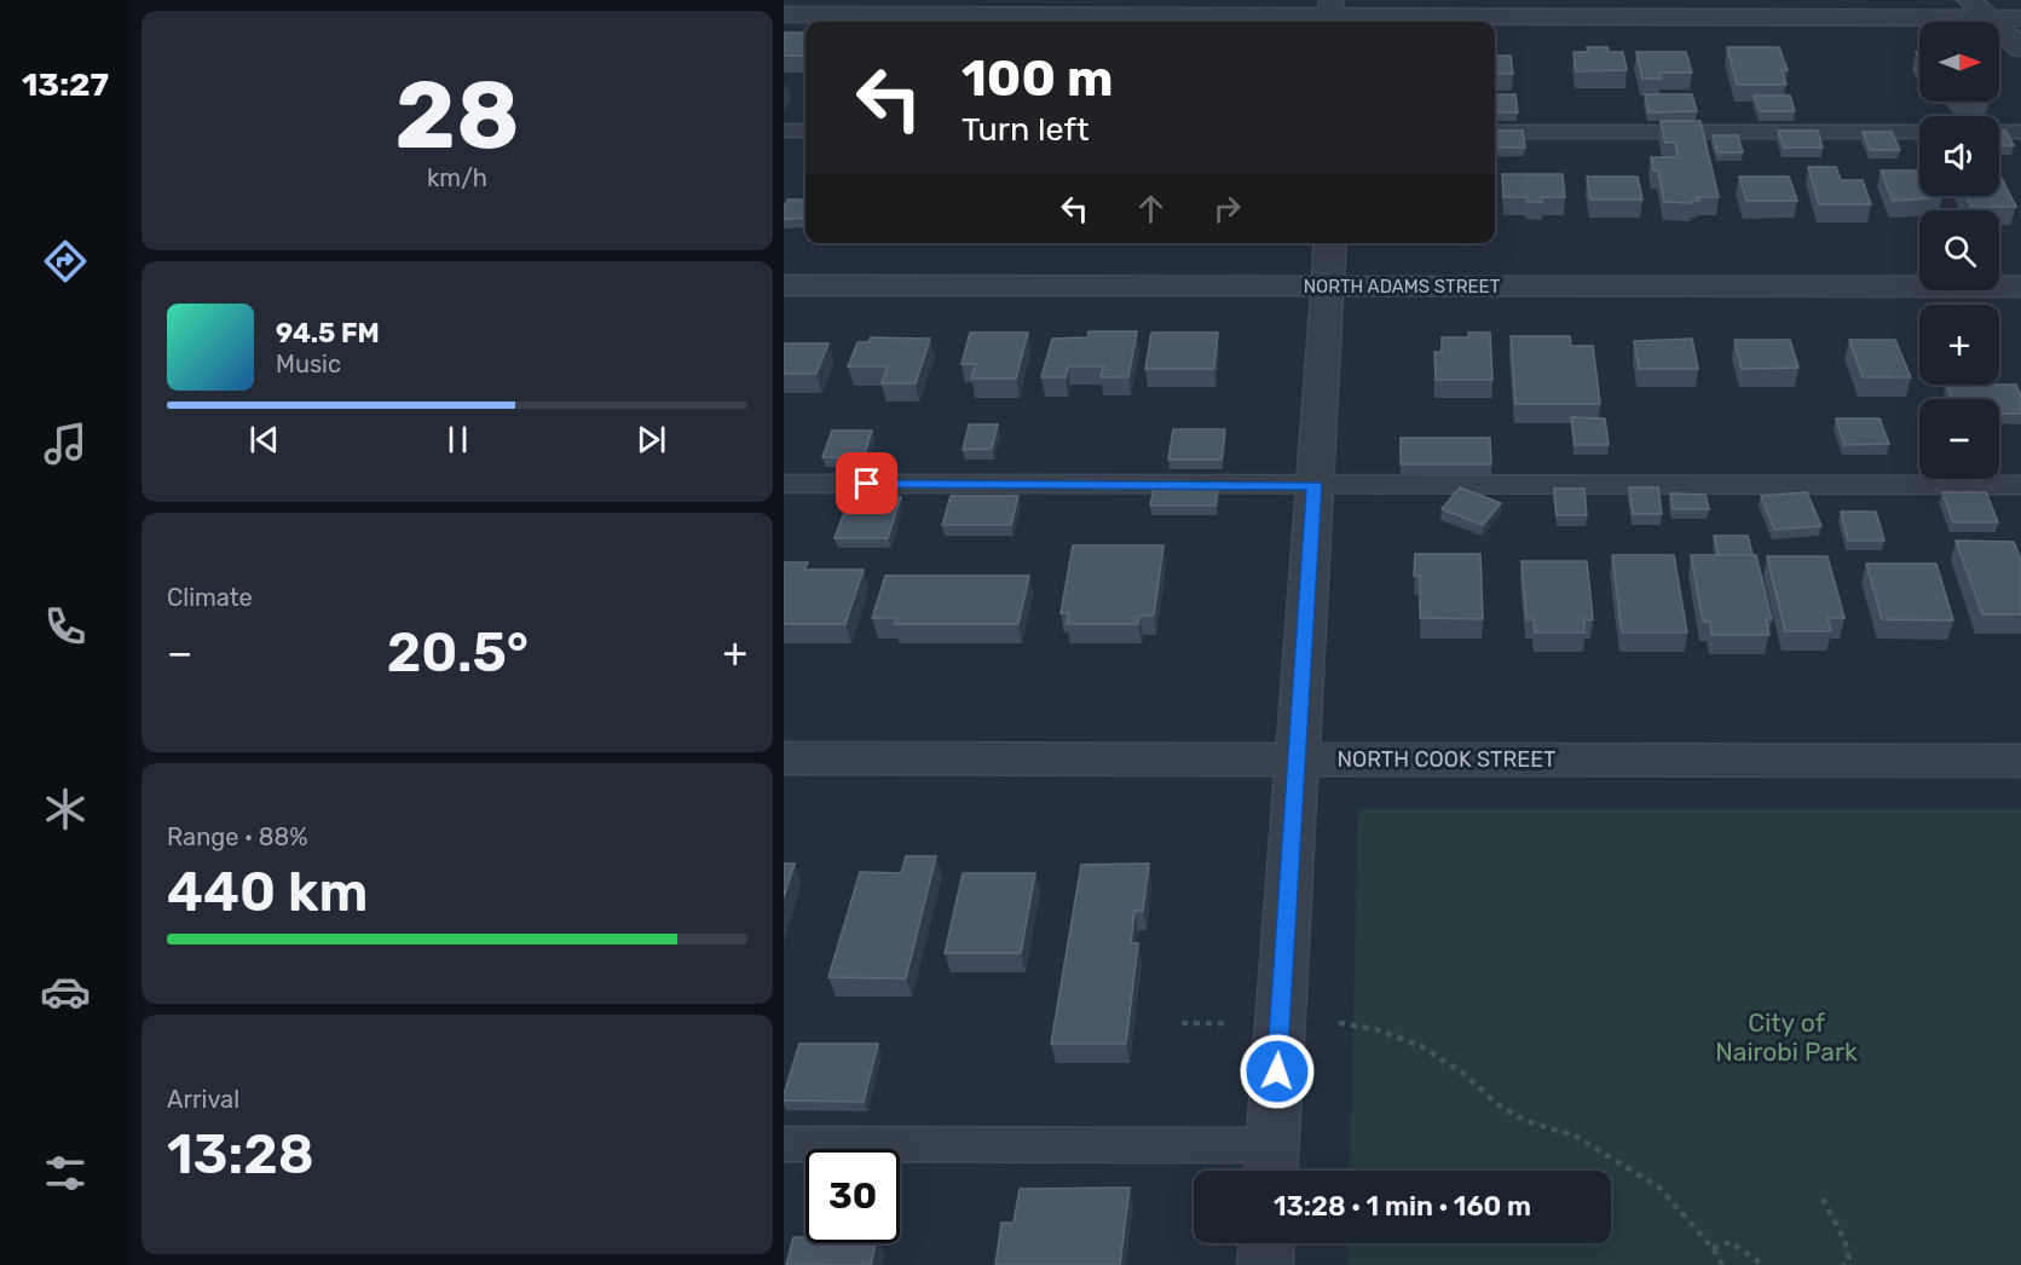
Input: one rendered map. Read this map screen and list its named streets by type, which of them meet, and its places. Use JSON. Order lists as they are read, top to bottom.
{
  "streets": {
    "street": ["NORTH ADAMS STREET", "NORTH COOK STREET"]
  },
  "parks": ["City of Nairobi Park"],
  "north": "right",
  "page": {
    "tabs": "13:27",
    "tile": [
      ["28", "km/h"],
      "Climate",
      ["Range · 88%", "440 km"],
      ["Arrival", "13:28"]
    ],
    "map_buttons": ["+", "−"],
    "turn": ["100 m", "Turn left"],
    "song": ["94.5 FM", "Music"],
    "heat": ["−", "20.5°", "+"],
    "limit": "30",
    "trip": "13:28 · 1 min · 160 m"
  }
}
